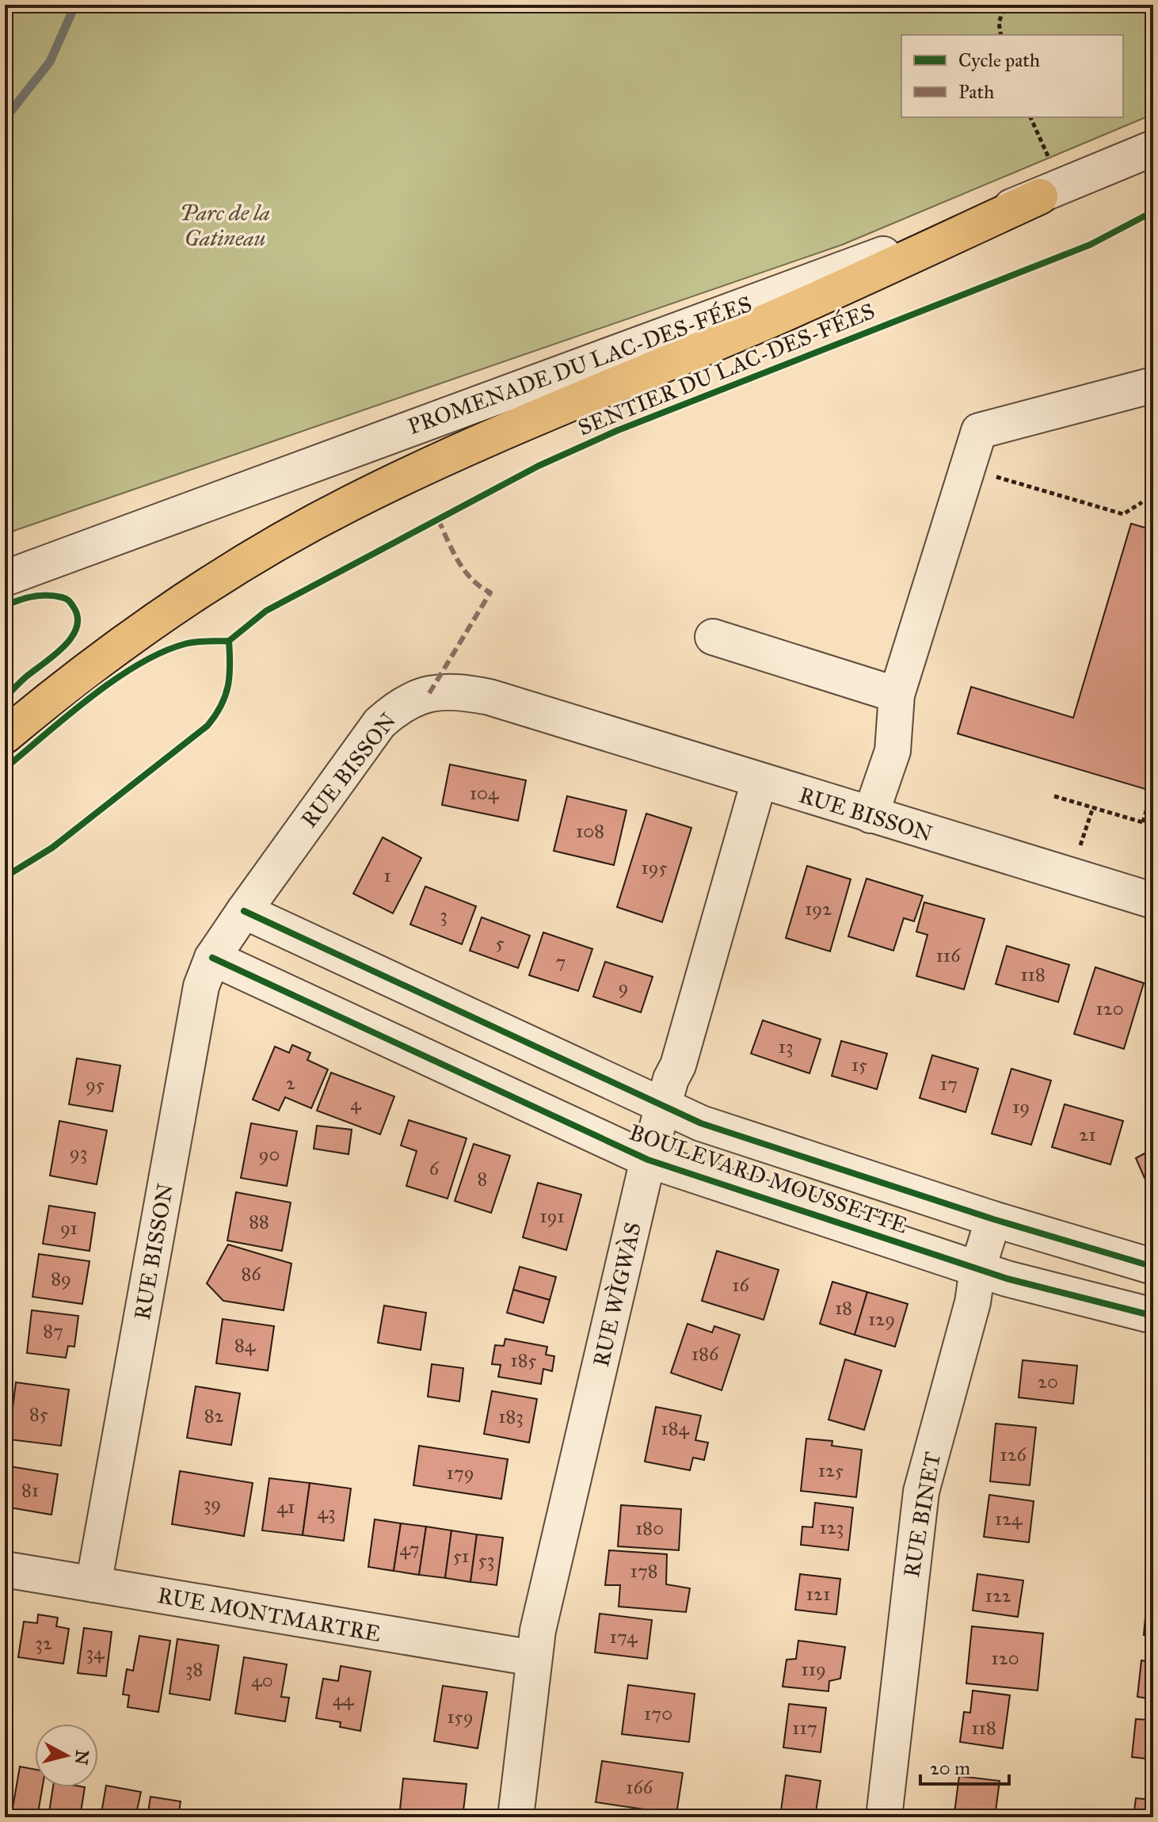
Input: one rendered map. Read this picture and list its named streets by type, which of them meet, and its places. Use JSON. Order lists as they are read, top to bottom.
{
  "streets": {
    "street": [
      "PROMENADE DU LAC-DES-FÉES",
      "RUE BISSON",
      "BOULEVARD MOUSSETTE",
      "RUE WÌGWÀS",
      "RUE BINET",
      "RUE MONTMARTRE"
    ],
    "cycle path": ["SENTIER DU LAC-DES-FÉES"]
  },
  "crossings": [
    ["RUE BISSON", "BOULEVARD MOUSSETTE"],
    ["RUE BISSON", "RUE WÌGWÀS"],
    ["RUE BISSON", "RUE MONTMARTRE"],
    ["BOULEVARD MOUSSETTE", "RUE WÌGWÀS"],
    ["BOULEVARD MOUSSETTE", "RUE BINET"],
    ["RUE WÌGWÀS", "RUE MONTMARTRE"]
  ],
  "parks": ["Parc de la Gatineau"],
  "house_numbers": [
    "104",
    "108",
    "195",
    "1",
    "192",
    "3",
    "5",
    "116",
    "7",
    "118",
    "9",
    "120",
    "13",
    "15",
    "2",
    "17",
    "95",
    "4",
    "19",
    "21",
    "93",
    "90",
    "6",
    "8",
    "191",
    "88",
    "91",
    "86",
    "89",
    "16",
    "18",
    "129",
    "87",
    "84",
    "186",
    "185",
    "20",
    "85",
    "82",
    "183",
    "184",
    "126",
    "125",
    "179",
    "81",
    "39",
    "41",
    "43",
    "124",
    "123",
    "180",
    "47",
    "51",
    "53",
    "178",
    "121",
    "122",
    "174",
    "32",
    "34",
    "120",
    "38",
    "119",
    "40",
    "44",
    "170",
    "159",
    "117",
    "118",
    "166"
  ],
  "legend": ["Cycle path", "Path"],
  "scale_bar": "20 m",
  "north": "right"
}
